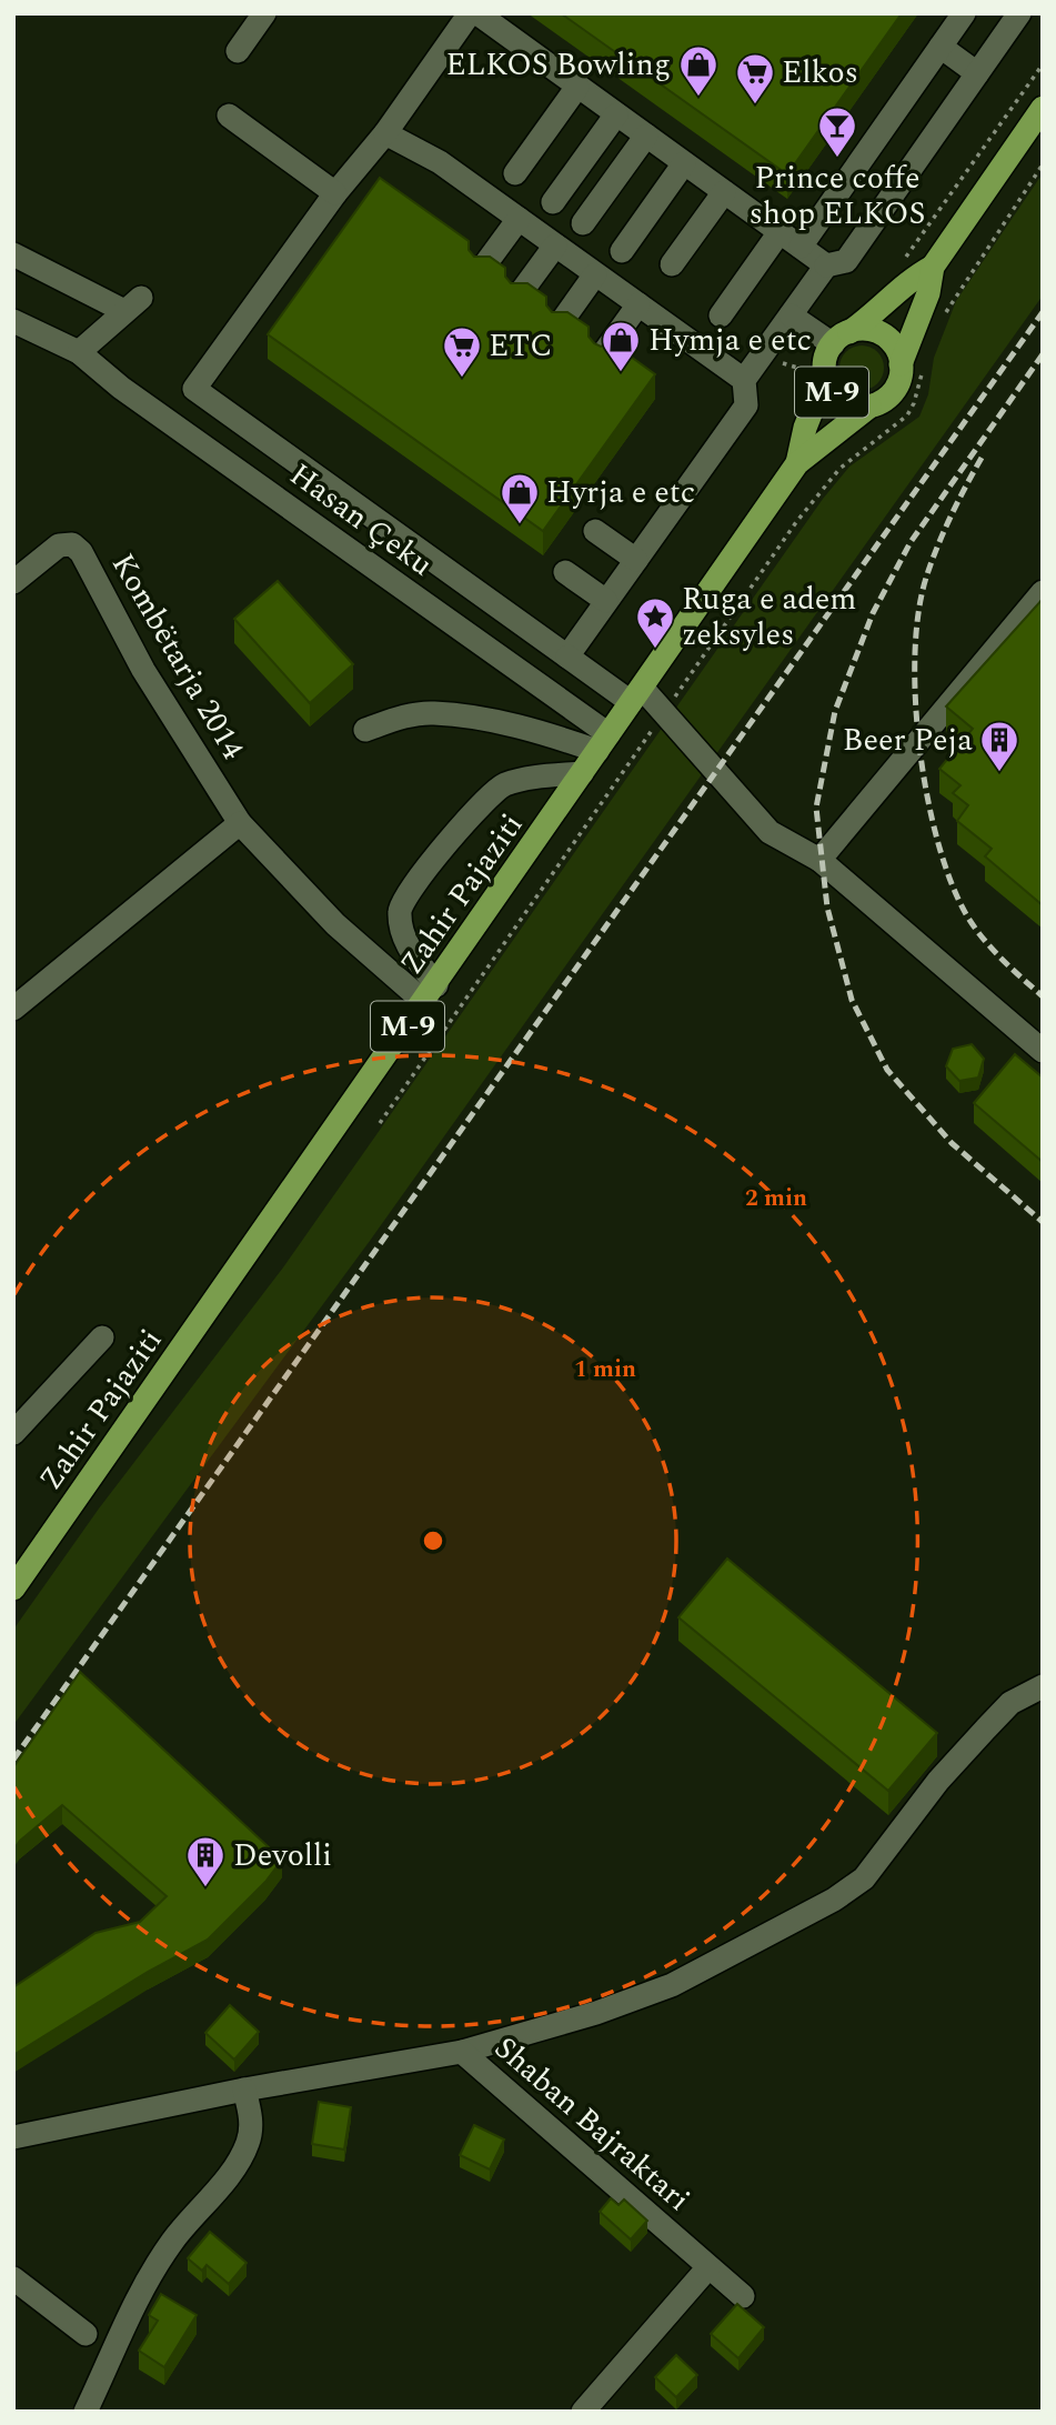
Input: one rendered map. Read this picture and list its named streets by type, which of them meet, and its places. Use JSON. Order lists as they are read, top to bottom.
{
  "streets": {
    "main road": ["M-9", "Zahir Pajaziti"],
    "street": ["Hasan Çeku", "Kombëtarja 2014", "Shaban Bajraktari"]
  },
  "crossings": [
    ["M-9", "Zahir Pajaziti"],
    ["Hasan Çeku", "Zahir Pajaziti"],
    ["Kombëtarja 2014", "Zahir Pajaziti"]
  ],
  "places": {
    "shop": ["ELKOS Bowling", "Hymja e etc", "Hyrja e etc"],
    "supermarket": ["Elkos", "ETC"],
    "bar": ["Prince coffe shop ELKOS"],
    "place": ["Ruga e adem zeksyles"],
    "building": ["Beer Peja", "Devolli"]
  },
  "rings": ["2 min", "1 min"]
}
